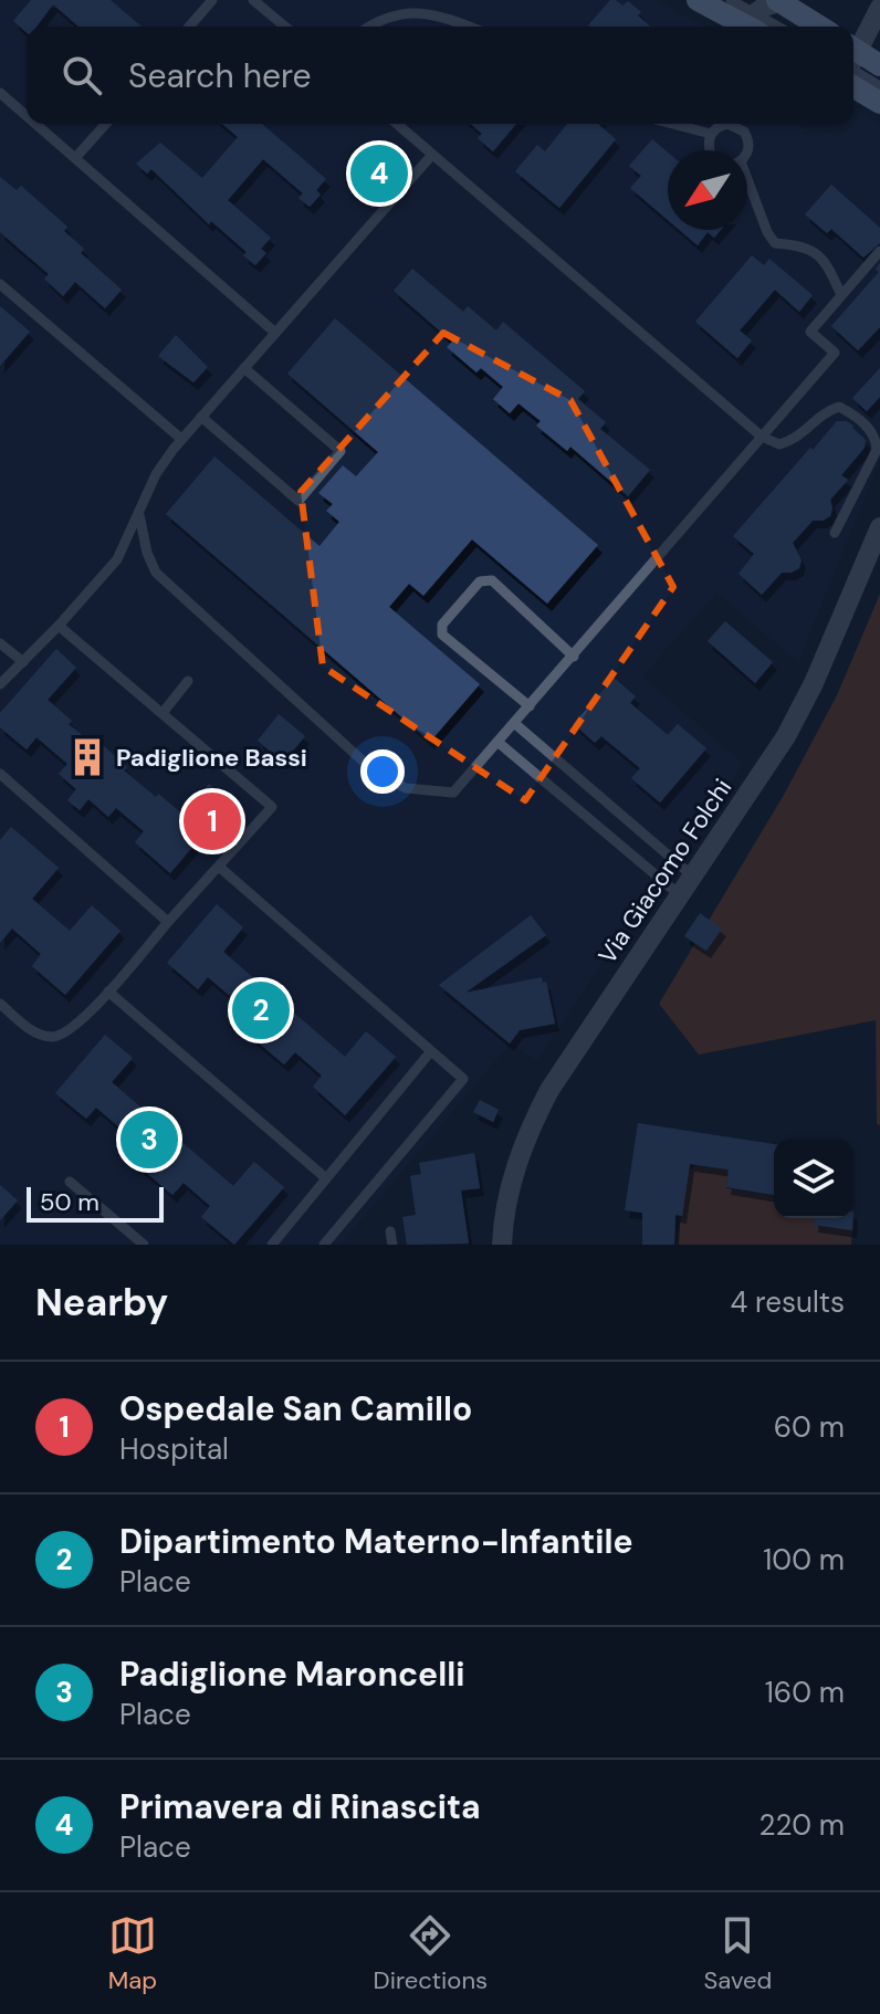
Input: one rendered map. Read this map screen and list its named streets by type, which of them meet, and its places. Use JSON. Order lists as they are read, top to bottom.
{
  "streets": {
    "street": ["Via Giacomo Folchi"]
  },
  "places": {
    "building": ["Padiglione Bassi"]
  },
  "scale_bar": "50 m",
  "north": "bottom left",
  "page": {
    "search": "Search here",
    "pins": [
      "4",
      "1",
      "2",
      "3"
    ],
    "scale": "50 m",
    "heading": ["Nearby", "4 results"],
    "list": [
      {
        "mark": "1",
        "name": "Ospedale San Camillo",
        "note": "Hospital",
        "value": "60 m"
      },
      {
        "mark": "2",
        "name": "Dipartimento Materno-Infantile",
        "note": "Place",
        "value": "100 m"
      },
      {
        "mark": "3",
        "name": "Padiglione Maroncelli",
        "note": "Place",
        "value": "160 m"
      },
      {
        "mark": "4",
        "name": "Primavera di Rinascita",
        "note": "Place",
        "value": "220 m"
      }
    ],
    "nav": ["Map", "Directions", "Saved"]
  }
}
